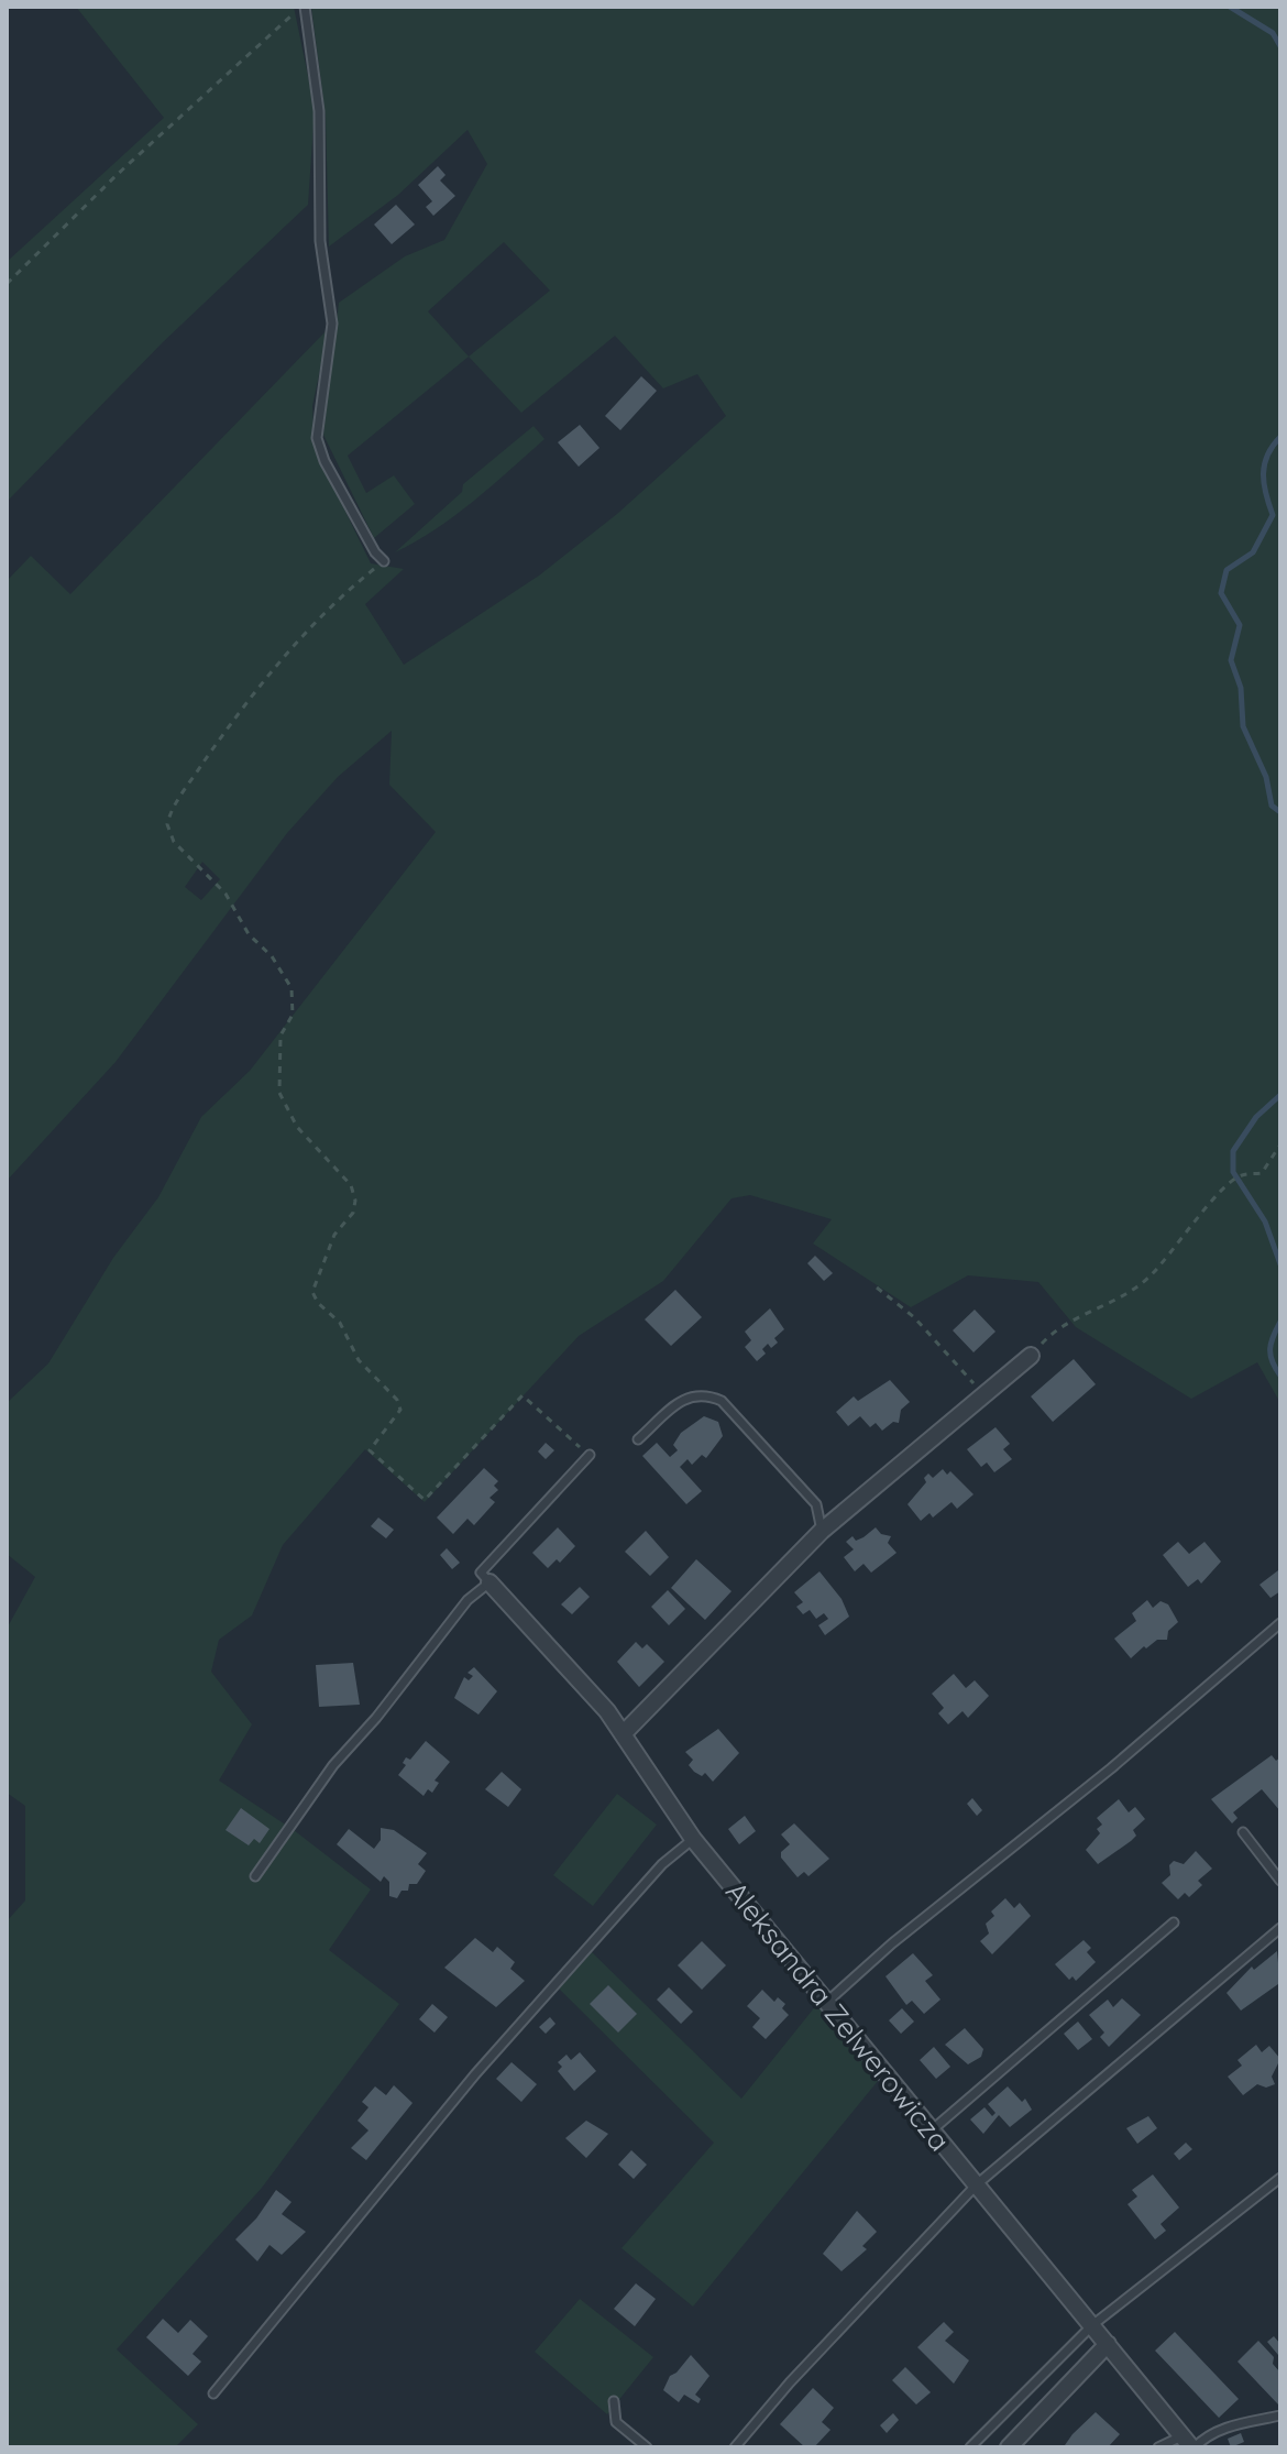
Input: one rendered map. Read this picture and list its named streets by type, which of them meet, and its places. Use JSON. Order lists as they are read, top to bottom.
{
  "streets": {
    "street": ["Aleksandra Zelwerowicza"]
  }
}
